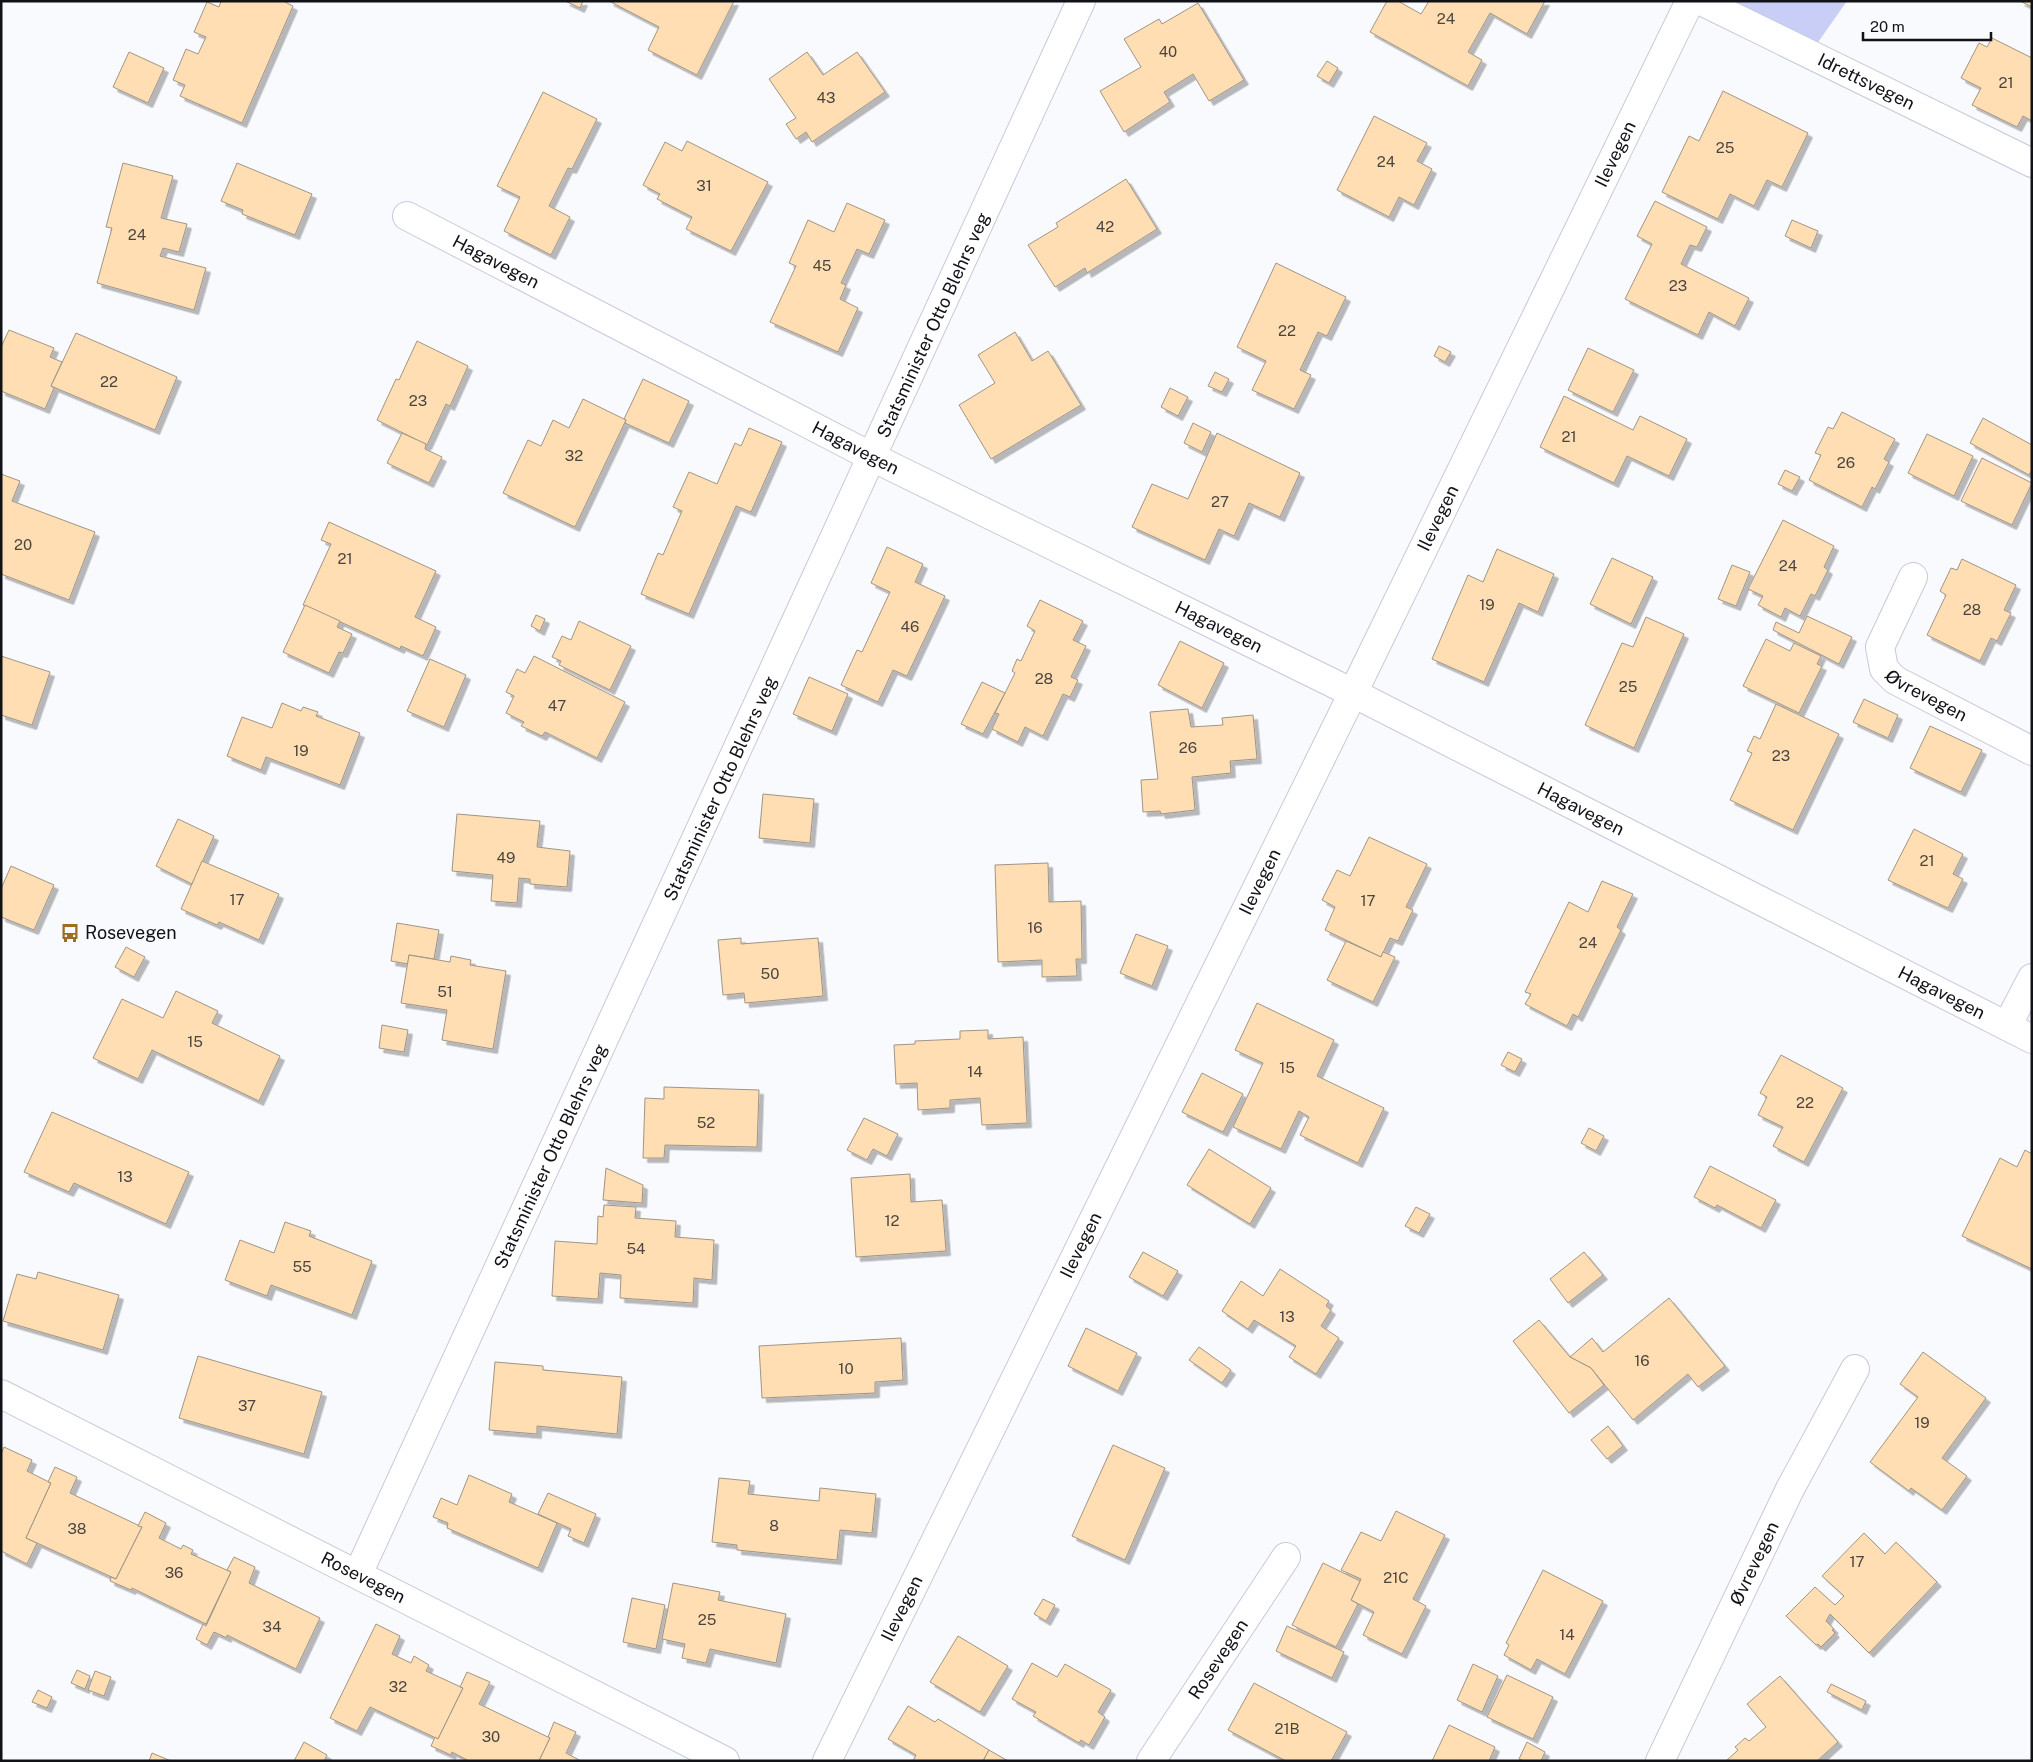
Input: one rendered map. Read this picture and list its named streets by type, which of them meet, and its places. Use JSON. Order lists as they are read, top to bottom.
{
  "streets": {
    "street": [
      "Idrettsvegen",
      "Ilevegen",
      "Hagavegen",
      "Statsminister Otto Blehrs veg",
      "Øvrevegen",
      "Rosevegen"
    ]
  },
  "crossings": [
    ["Ilevegen", "Hagavegen"],
    ["Hagavegen", "Statsminister Otto Blehrs veg"],
    ["Statsminister Otto Blehrs veg", "Rosevegen"]
  ],
  "places": {
    "bus stop": ["Rosevegen"]
  },
  "house_numbers": [
    "24",
    "40",
    "21",
    "43",
    "25",
    "24",
    "31",
    "42",
    "24",
    "45",
    "23",
    "22",
    "22",
    "23",
    "21",
    "32",
    "26",
    "27",
    "20",
    "21",
    "24",
    "19",
    "28",
    "46",
    "28",
    "25",
    "47",
    "26",
    "19",
    "23",
    "49",
    "21",
    "17",
    "17",
    "16",
    "24",
    "50",
    "51",
    "15",
    "15",
    "14",
    "22",
    "52",
    "13",
    "12",
    "54",
    "55",
    "13",
    "16",
    "10",
    "37",
    "19",
    "8",
    "38",
    "17",
    "36",
    "21C",
    "25",
    "34",
    "14",
    "32",
    "21B",
    "30"
  ],
  "scale_bar": "20 m"
}
